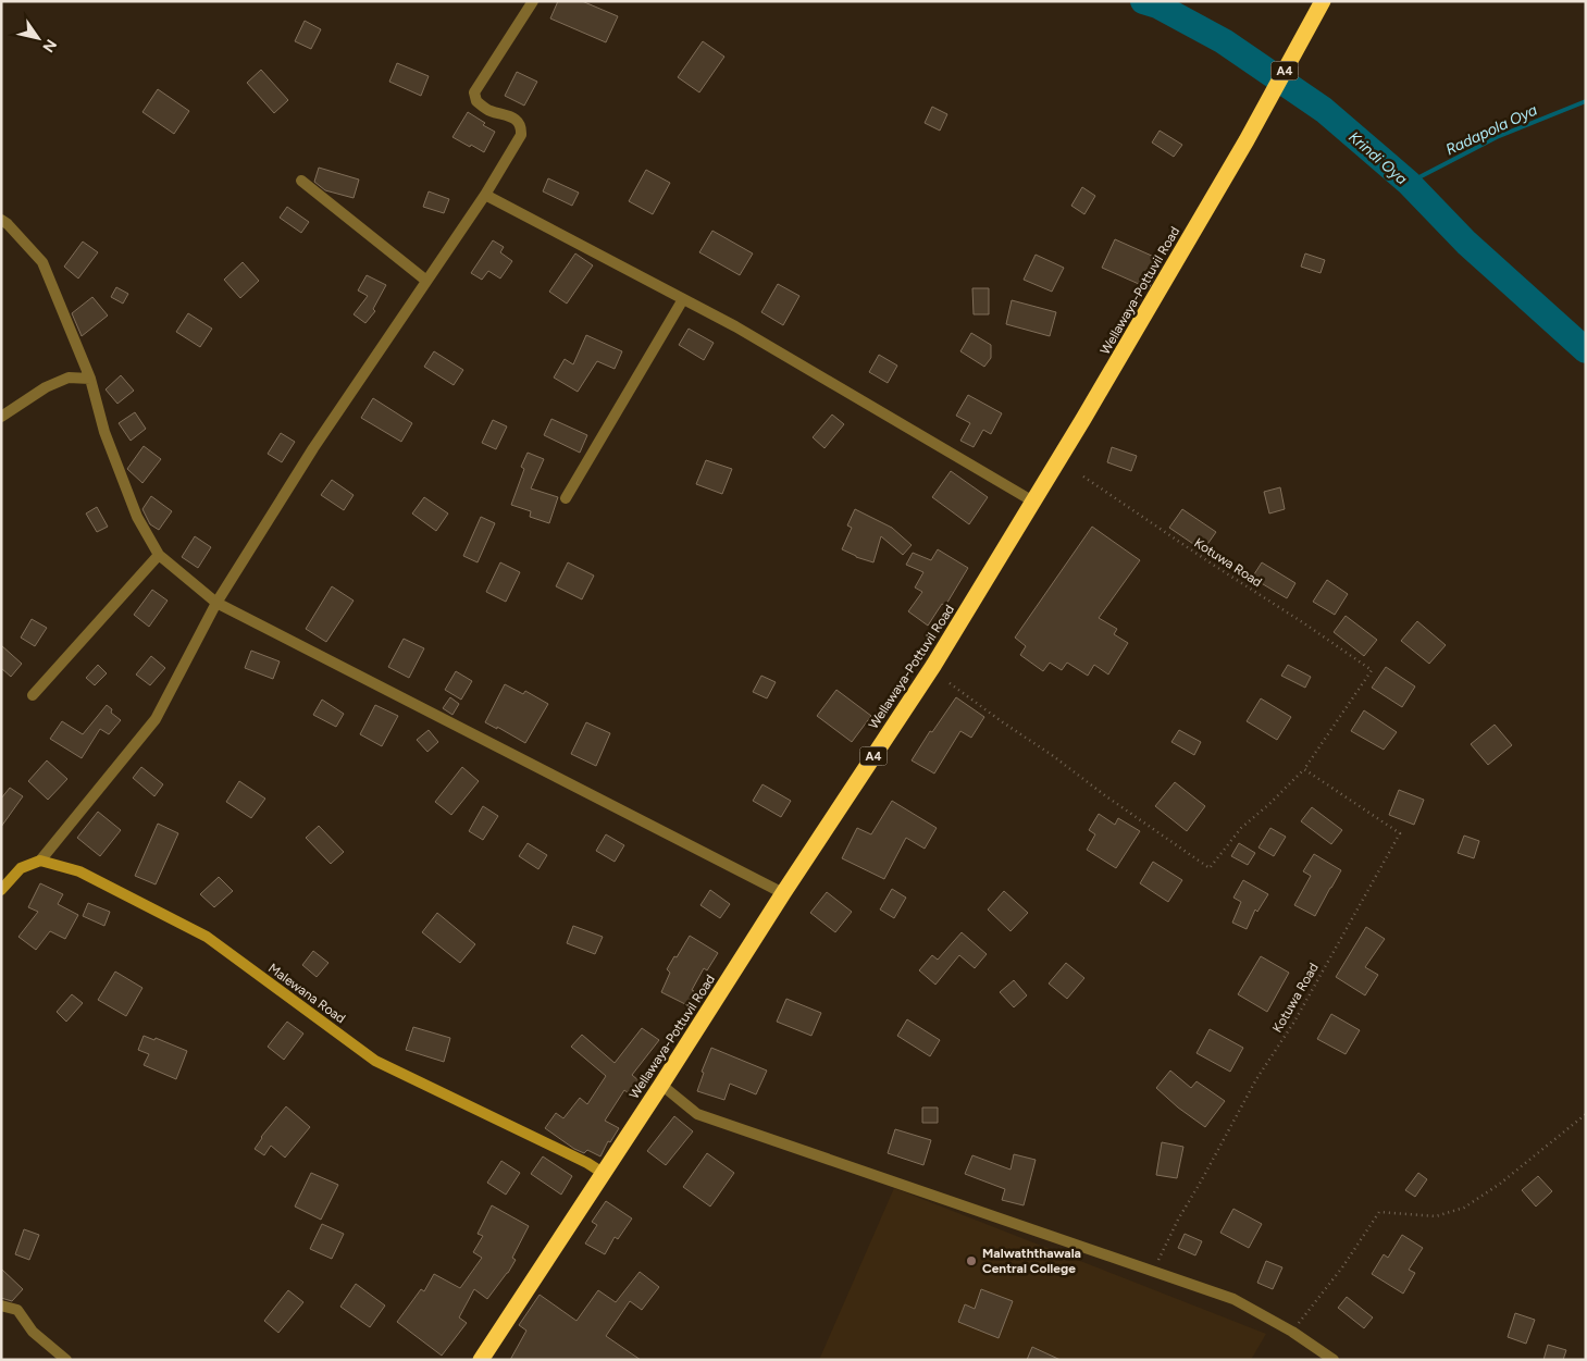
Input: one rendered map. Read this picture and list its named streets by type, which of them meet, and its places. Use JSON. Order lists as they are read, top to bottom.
{
  "streets": {
    "highway": ["A4", "Wellawaya-Pottuvil Road"],
    "street": ["Malewana Road"],
    "path": ["Kotuwa Road"]
  },
  "crossings": [
    ["Wellawaya-Pottuvil Road", "Malewana Road"]
  ],
  "water": ["Radapola Oya", "Krindi Oya"],
  "places": ["Malwaththawala Central College"],
  "north": "bottom right"
}
